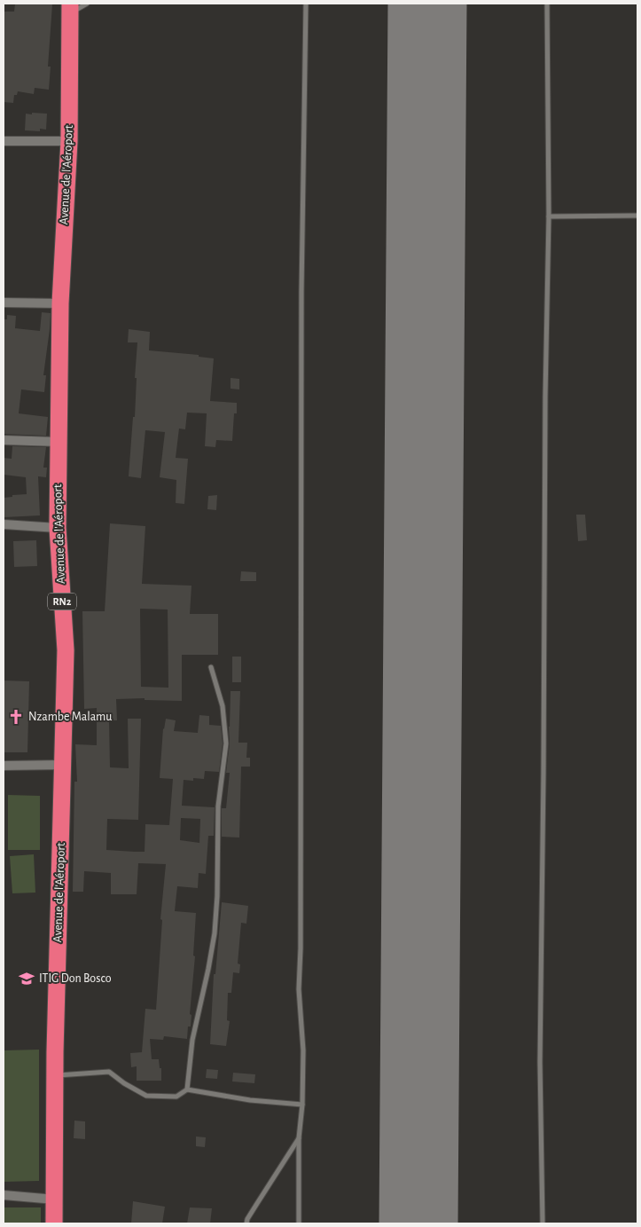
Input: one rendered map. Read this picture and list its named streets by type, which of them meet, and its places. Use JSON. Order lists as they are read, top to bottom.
{
  "streets": {
    "highway": ["Avenue de l'Aéroport", "RN2"]
  },
  "places": {
    "church": ["Nzambe Malamu"],
    "school or university": ["ITIG Don Bosco"]
  }
}
